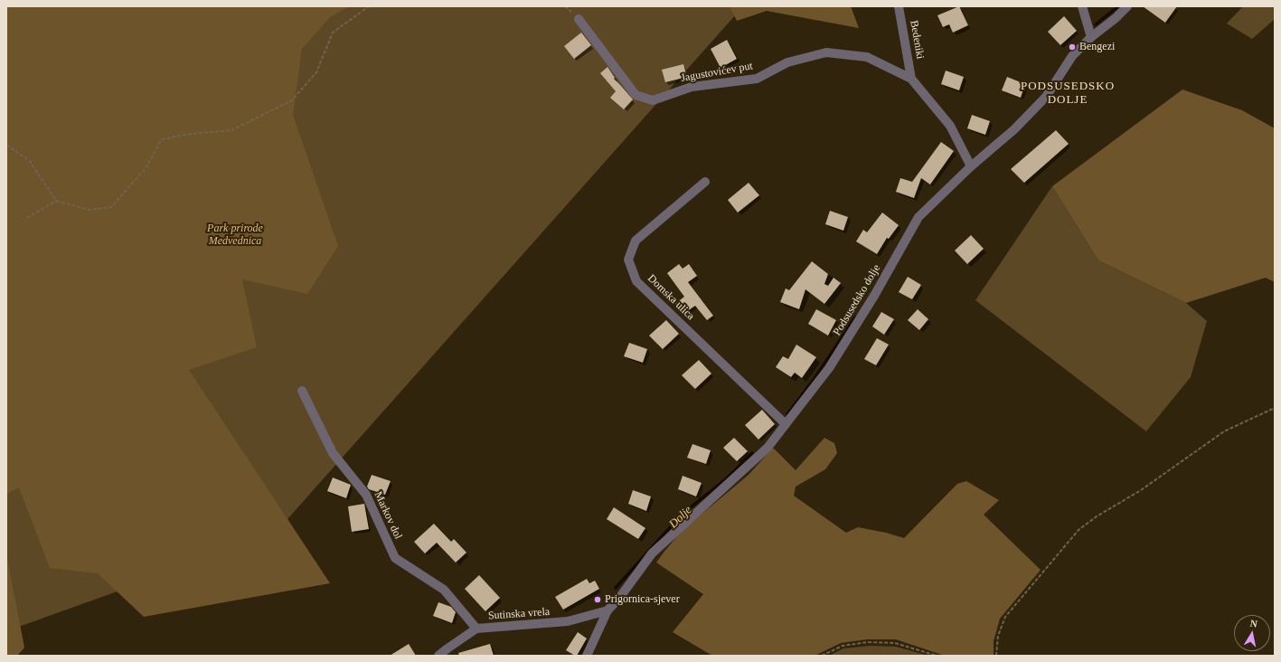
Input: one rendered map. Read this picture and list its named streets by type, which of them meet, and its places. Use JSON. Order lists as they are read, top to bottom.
{
  "streets": {
    "street": [
      "Bedeniki",
      "Jagustovićev put",
      "Domska ulica",
      "Podsusedsko dolje",
      "Markov dol",
      "Sutinska vrela"
    ]
  },
  "crossings": [
    ["Bedeniki", "Jagustovićev put"],
    ["Jagustovićev put", "Podsusedsko dolje"],
    ["Domska ulica", "Podsusedsko dolje"],
    ["Podsusedsko dolje", "Sutinska vrela"],
    ["Markov dol", "Sutinska vrela"]
  ],
  "districts": ["PODSUSEDSKO DOLJE"],
  "water": ["Dolje"],
  "parks": ["Park prirode Medvednica"],
  "places": ["Bengezi", "Prigornica-sjever"],
  "north": "top"
}
